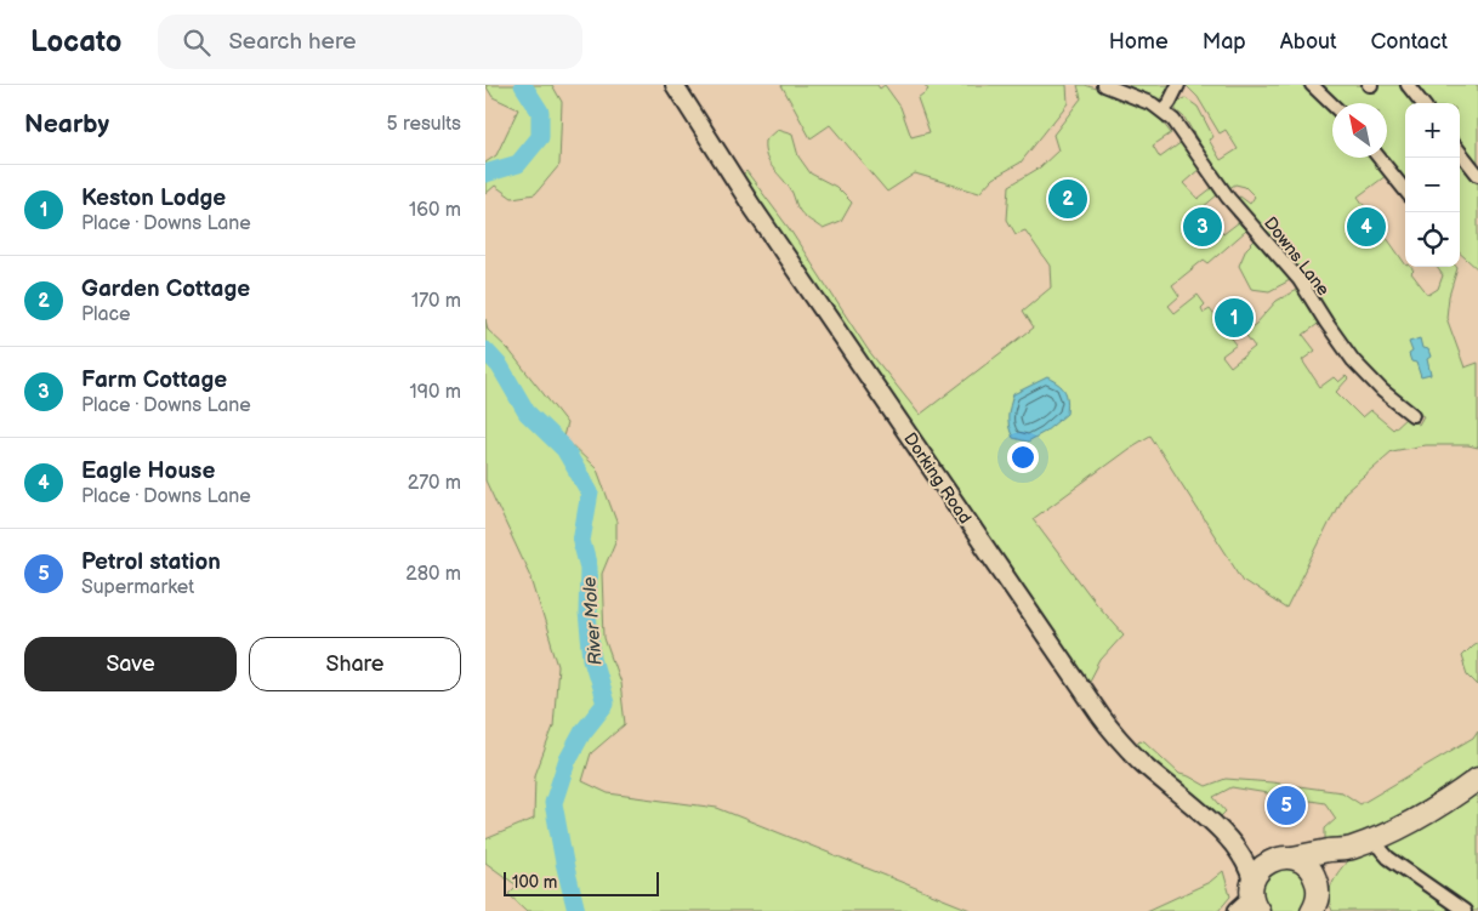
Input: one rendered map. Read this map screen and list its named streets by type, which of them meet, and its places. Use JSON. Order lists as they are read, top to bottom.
{
  "streets": {
    "main road": ["Dorking Road"],
    "street": ["Downs Lane"]
  },
  "water": ["River Mole"],
  "scale_bar": "100 m",
  "north": "top left",
  "page": {
    "header": "Locato",
    "search": "Search here",
    "nav": [
      "Home",
      "Map",
      "About",
      "Contact"
    ],
    "heading": ["Nearby", "5 results"],
    "map_buttons": ["+", "−"],
    "list": [
      {
        "mark": "1",
        "name": "Keston Lodge",
        "note": "Place · Downs Lane",
        "value": "160 m"
      },
      {
        "mark": "2",
        "name": "Garden Cottage",
        "note": "Place",
        "value": "170 m"
      },
      {
        "mark": "3",
        "name": "Farm Cottage",
        "note": "Place · Downs Lane",
        "value": "190 m"
      },
      {
        "mark": "4",
        "name": "Eagle House",
        "note": "Place · Downs Lane",
        "value": "270 m"
      },
      {
        "mark": "5",
        "name": "Petrol station",
        "note": "Supermarket",
        "value": "280 m"
      }
    ],
    "pins": [
      "2",
      "3",
      "4",
      "1",
      "5"
    ],
    "buttons": ["Save", "Share"],
    "scale": "100 m"
  }
}
